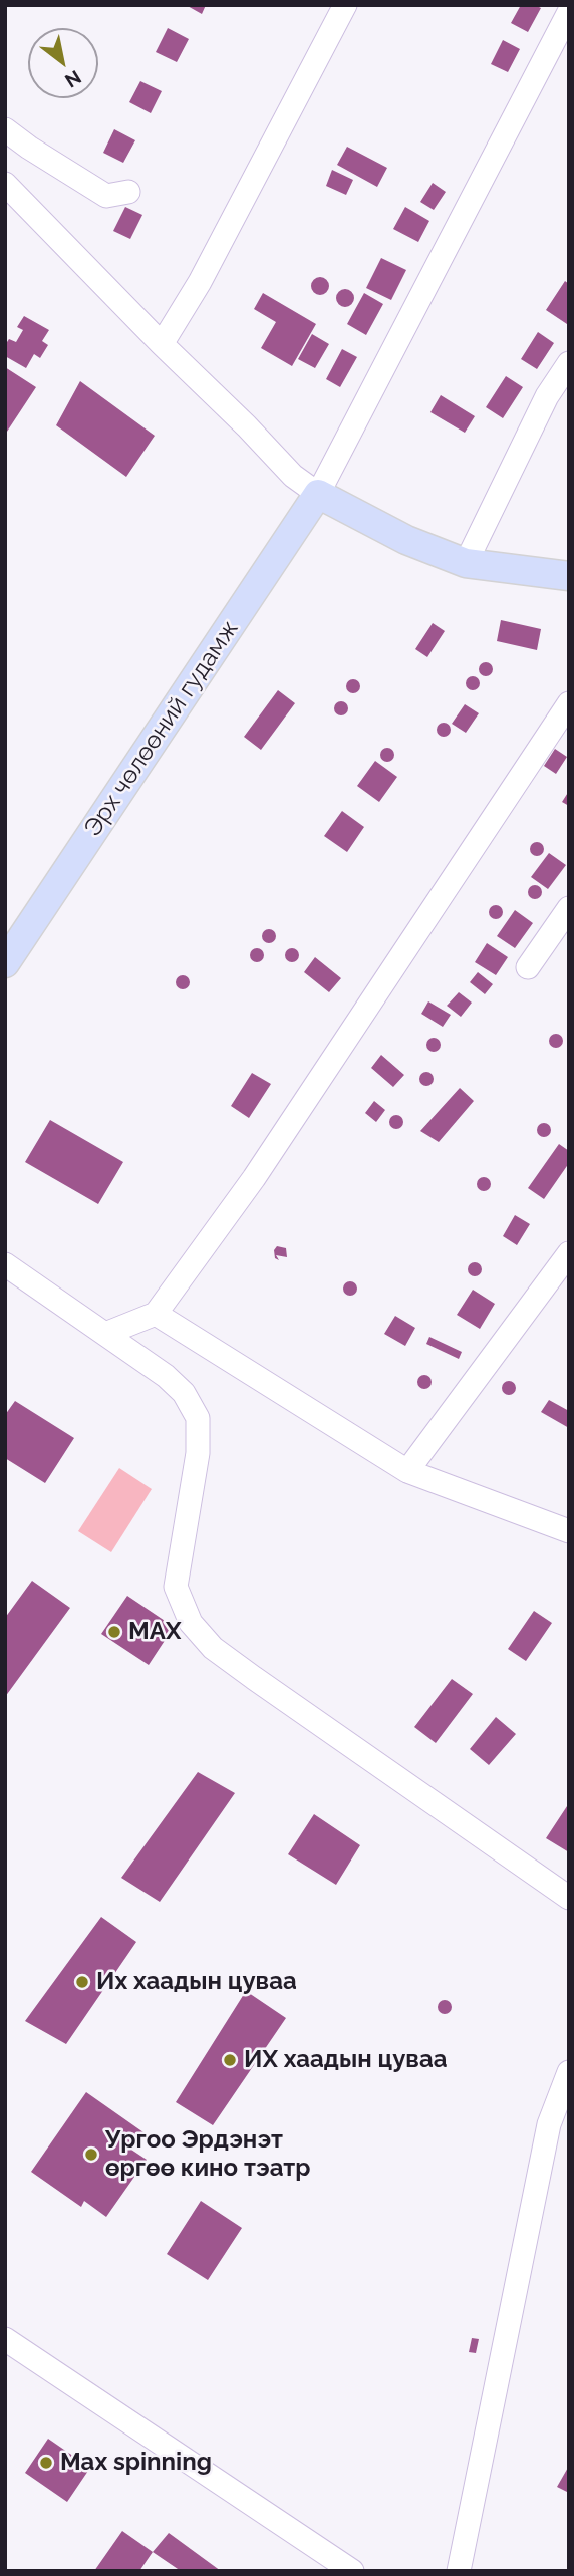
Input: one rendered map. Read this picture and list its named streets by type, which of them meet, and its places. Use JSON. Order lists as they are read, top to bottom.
{
  "streets": {
    "main road": ["Эрх чөлөөний гудамж"]
  },
  "places": [
    "МАХ",
    "Их хаадын цуваа",
    "ИХ хаадын цуваа",
    "Ургоо Эрдэнэт өргөө кино тэатр",
    "Max spinning"
  ],
  "north": "bottom right"
}
